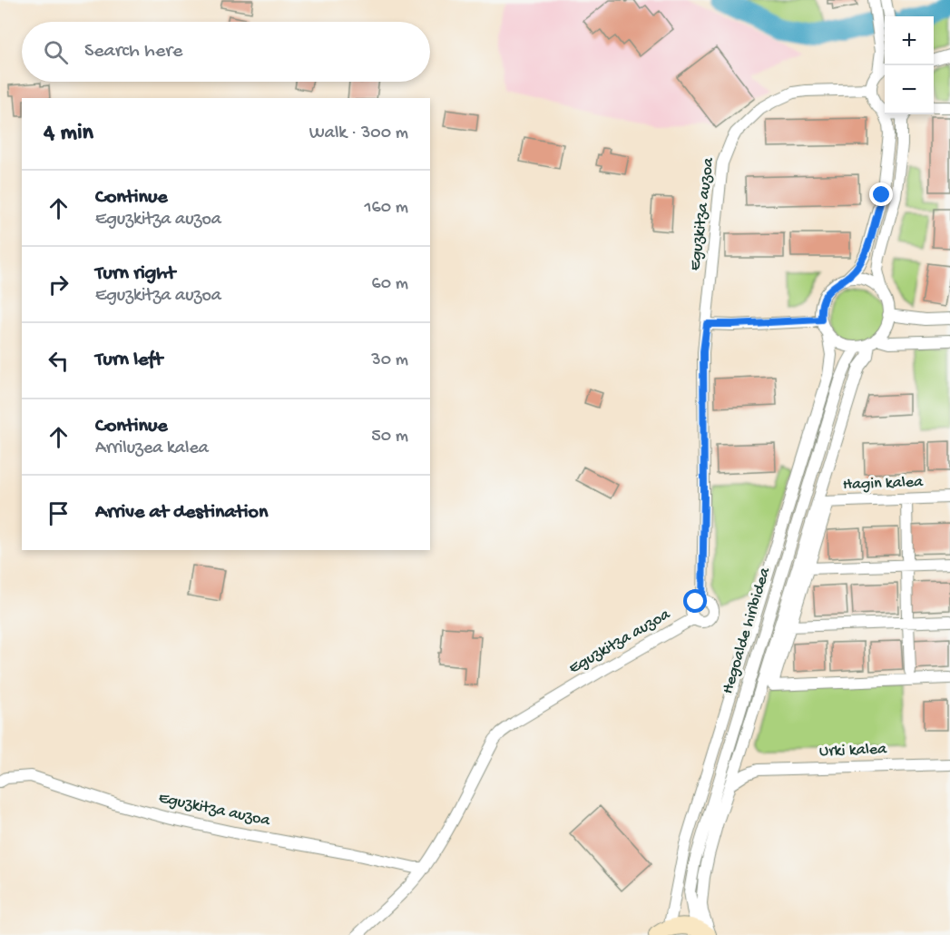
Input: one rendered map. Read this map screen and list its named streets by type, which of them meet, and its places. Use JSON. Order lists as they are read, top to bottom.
{
  "streets": {
    "street": [
      "Eguzkitza auzoa",
      "Hagin kalea",
      "Hegoalde hiribidea",
      "Urki kalea"
    ]
  },
  "page": {
    "map_buttons": ["+", "−"],
    "search": "Search here",
    "heading": ["4 min", "Walk · 300 m"],
    "list": [
      ["Continue", "Eguzkitza auzoa", "160 m"],
      ["Turn right", "Eguzkitza auzoa", "60 m"],
      ["Turn left", "30 m"],
      ["Continue", "Arriluzea kalea", "50 m"],
      "Arrive at destination"
    ]
  }
}
